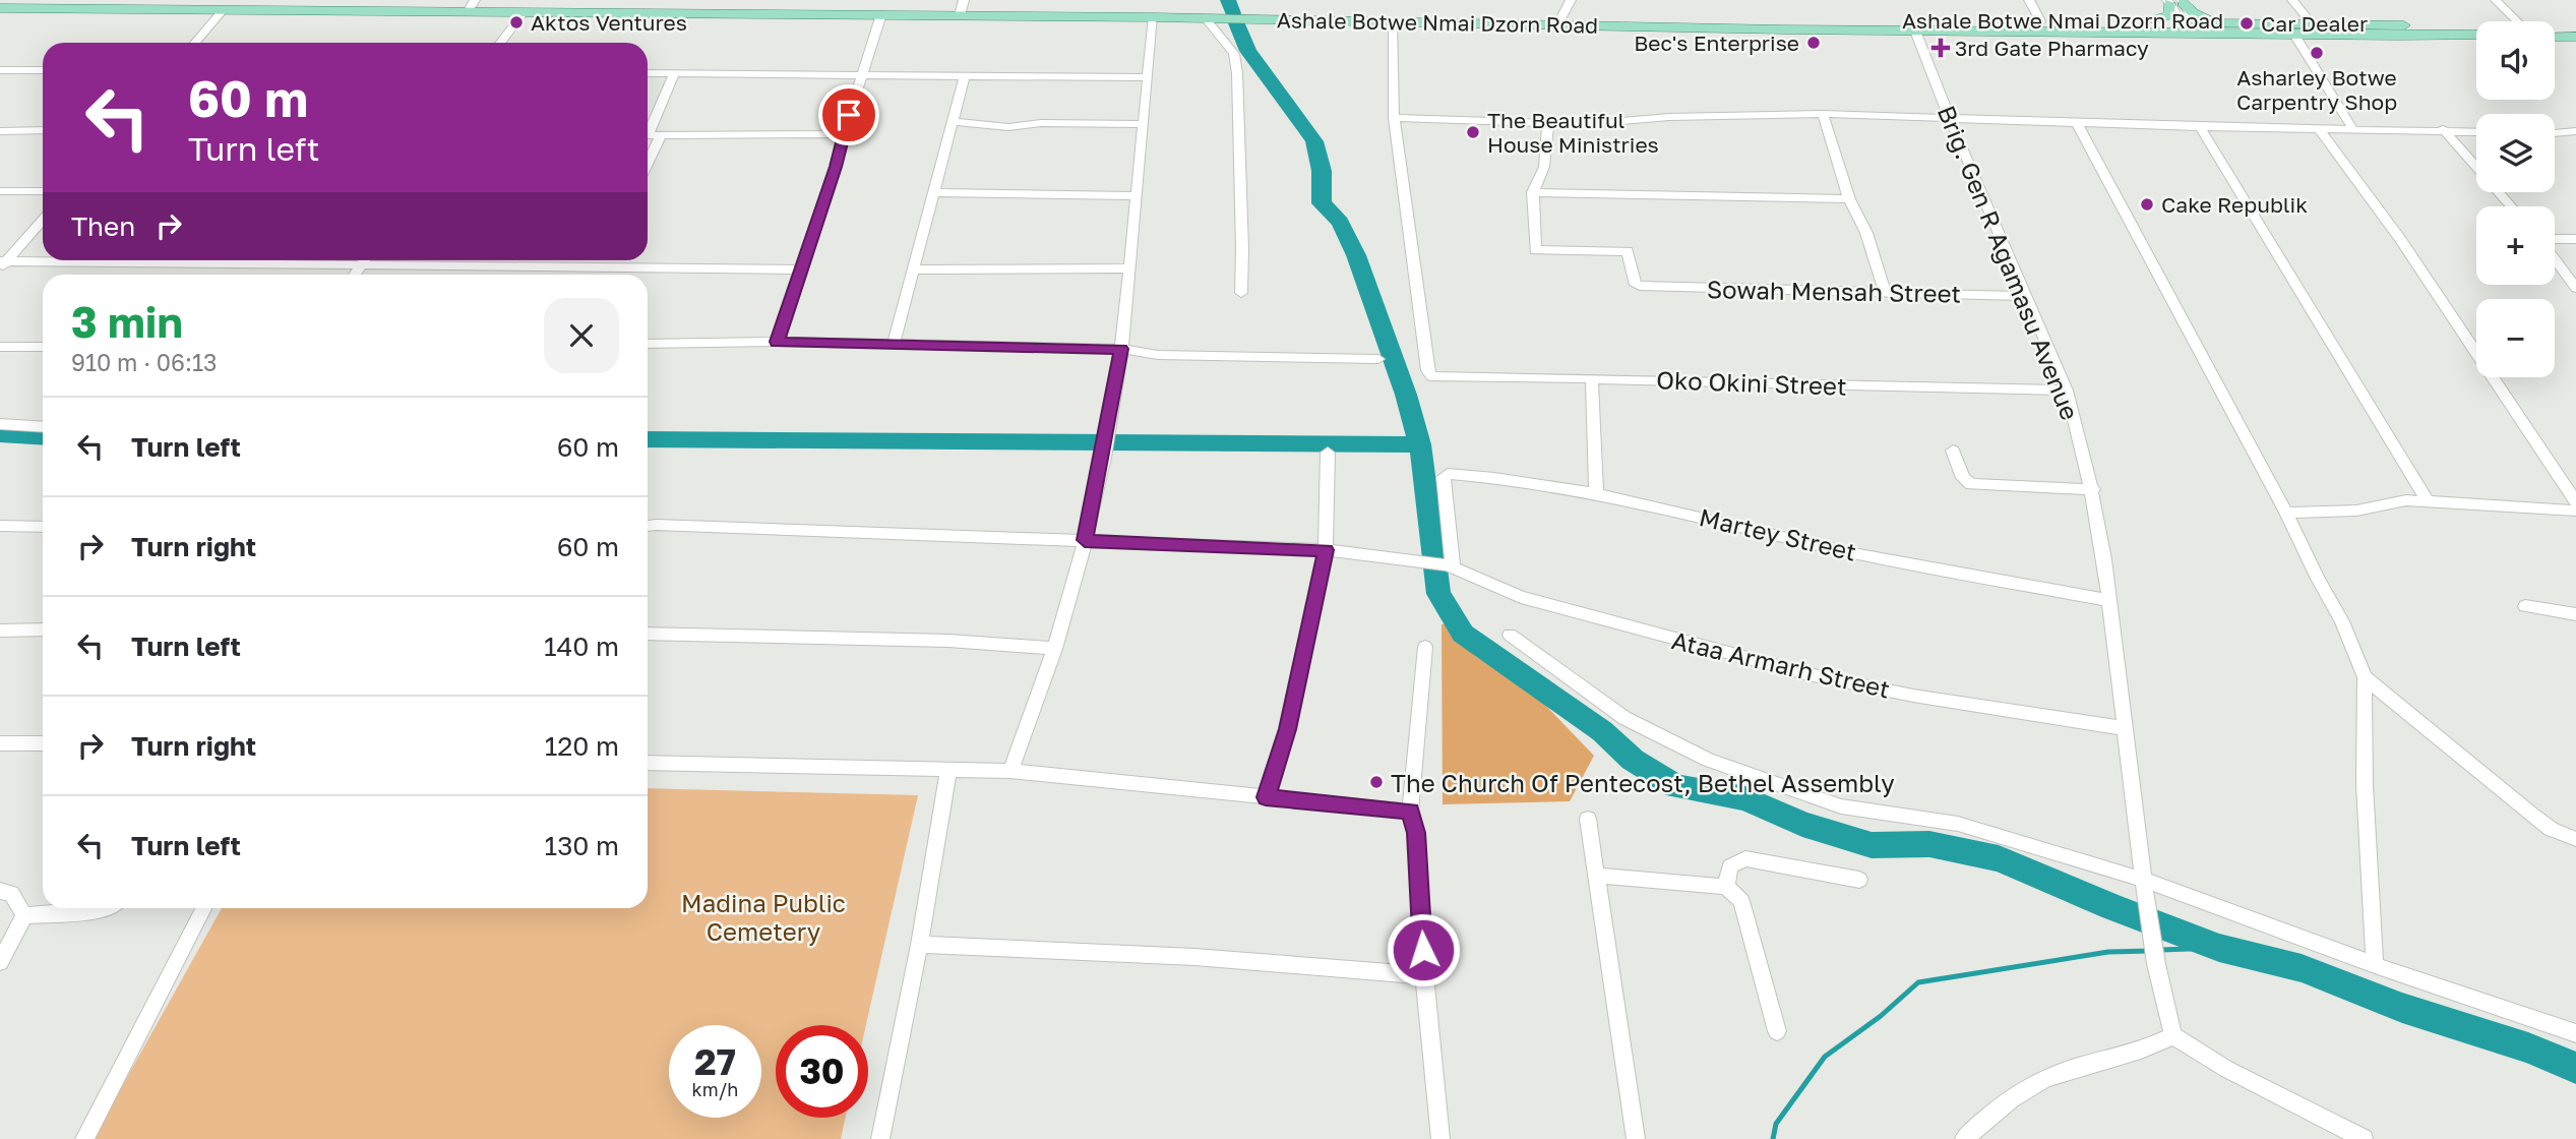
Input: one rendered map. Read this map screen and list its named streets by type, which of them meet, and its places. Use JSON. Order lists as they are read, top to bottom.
{
  "streets": {
    "main road": ["Ashale Botwe Nmai Dzorn Road"],
    "street": [
      "Brig. Gen R Agamasu Avenue",
      "Sowah Mensah Street",
      "Oko Okini Street",
      "Martey Street",
      "Ataa Armarh Street"
    ]
  },
  "crossings": [
    ["Ashale Botwe Nmai Dzorn Road", "Brig. Gen R Agamasu Avenue"],
    ["Brig. Gen R Agamasu Avenue", "Sowah Mensah Street"],
    ["Brig. Gen R Agamasu Avenue", "Oko Okini Street"],
    ["Brig. Gen R Agamasu Avenue", "Martey Street"],
    ["Brig. Gen R Agamasu Avenue", "Ataa Armarh Street"],
    ["Martey Street", "Ataa Armarh Street"]
  ],
  "parks": ["Madina Public Cemetery"],
  "places": {
    "other": [
      "Aktos Ventures",
      "Car Dealer",
      "Bec's Enterprise",
      "Asharley Botwe Carpentry Shop",
      "The Beautiful House Ministries",
      "Cake Republik",
      "The Church Of Pentecost, Bethel Assembly"
    ],
    "health": ["3rd Gate Pharmacy"]
  },
  "page": {
    "map_buttons": ["+", "−"],
    "turn": ["60 m", "Turn left"],
    "then": "Then",
    "heading": ["3 min", "910 m · 06:13"],
    "list": [
      {
        "name": "Turn left",
        "value": "60 m"
      },
      {
        "name": "Turn right",
        "value": "60 m"
      },
      {
        "name": "Turn left",
        "value": "140 m"
      },
      {
        "name": "Turn right",
        "value": "120 m"
      },
      {
        "name": "Turn left",
        "value": "130 m"
      }
    ],
    "speed": "27 km/h",
    "limit": "30"
  }
}
